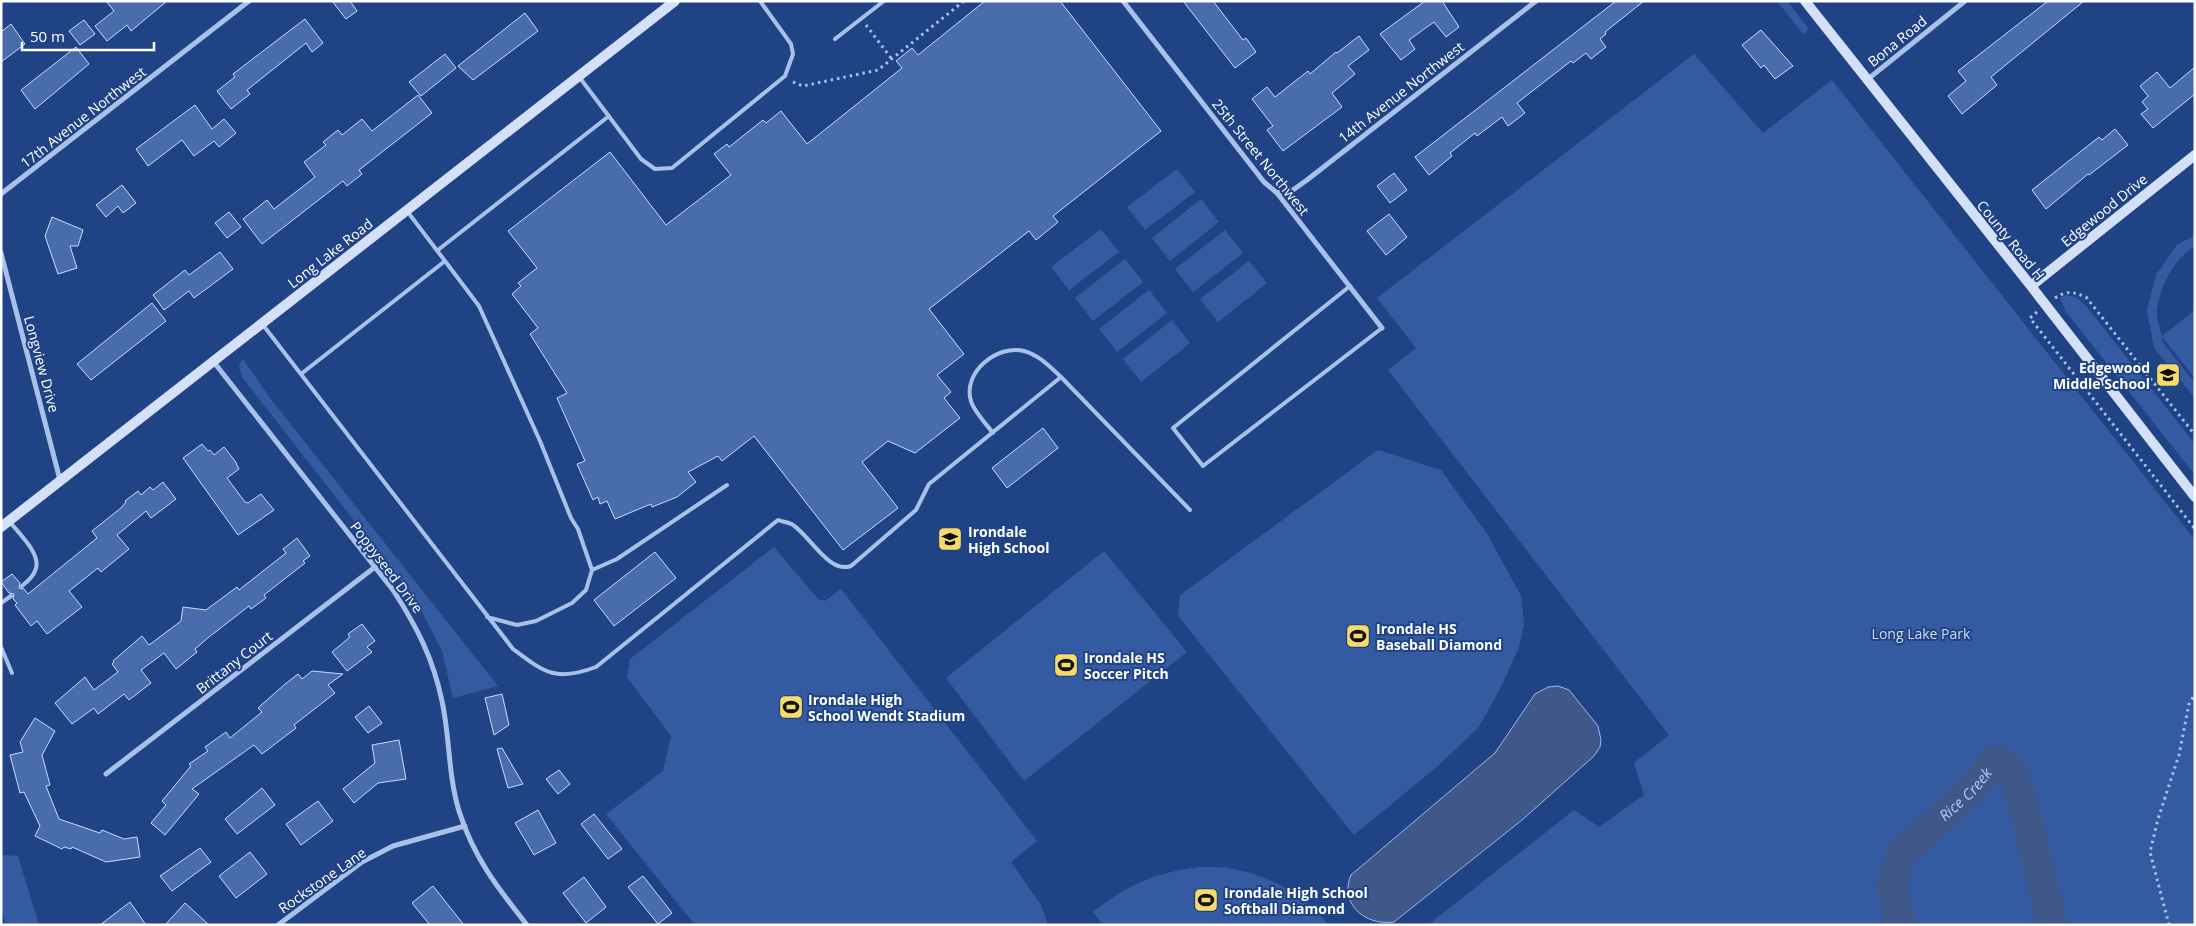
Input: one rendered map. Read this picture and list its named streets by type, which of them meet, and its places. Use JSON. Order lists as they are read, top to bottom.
{
  "streets": {
    "street": [
      "Bona Road",
      "14th Avenue Northwest",
      "17th Avenue Northwest",
      "25th Street Northwest",
      "Edgewood Drive",
      "County Road H",
      "Long Lake Road",
      "Longview Drive",
      "Poppyseed Drive",
      "Brittany Court",
      "Rockstone Lane"
    ]
  },
  "crossings": [
    ["Bona Road", "County Road H"],
    ["14th Avenue Northwest", "25th Street Northwest"],
    ["Edgewood Drive", "County Road H"],
    ["Long Lake Road", "Longview Drive"],
    ["Long Lake Road", "Poppyseed Drive"],
    ["Poppyseed Drive", "Brittany Court"],
    ["Poppyseed Drive", "Rockstone Lane"]
  ],
  "water": ["Rice Creek"],
  "parks": ["Long Lake Park"],
  "places": {
    "school or university": ["Edgewood Middle School", "Irondale High School"],
    "sports": [
      "Irondale HS Baseball Diamond",
      "Irondale HS Soccer Pitch",
      "Irondale High School Wendt Stadium",
      "Irondale High School Softball Diamond"
    ]
  },
  "scale_bar": "50 m"
}
